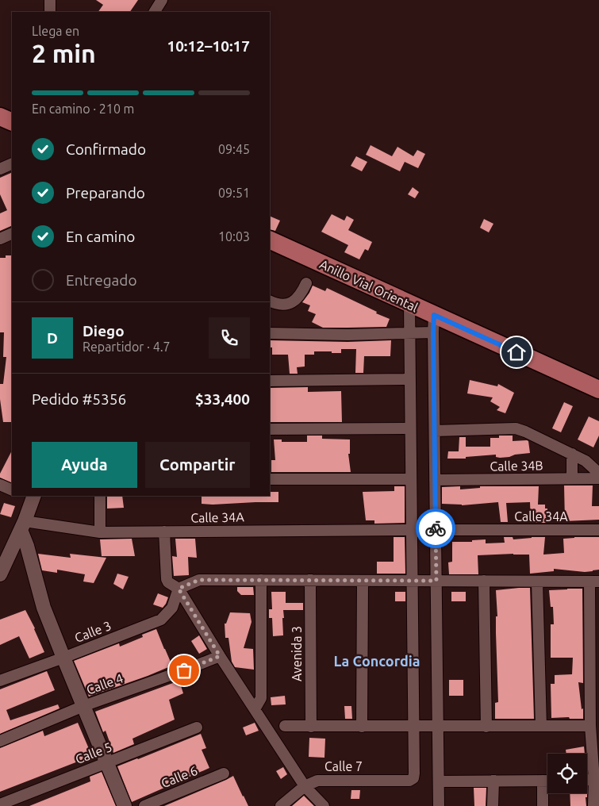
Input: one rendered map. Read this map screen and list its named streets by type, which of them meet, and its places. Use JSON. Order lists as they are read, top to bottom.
{
  "streets": {
    "highway": ["Anillo Vial Oriental"],
    "street": [
      "Calle 34B",
      "Calle 34A",
      "Calle 3",
      "Avenida 3",
      "Calle 4",
      "Calle 5",
      "Calle 7",
      "Calle 6"
    ]
  },
  "districts": ["La Concordia"],
  "page": {
    "heading": ["2 min", "Llega en", "10:12–10:17"],
    "panel": [
      "Diego",
      "Repartidor · 4.7",
      "Pedido #5356",
      "$33,400"
    ],
    "bar": "En camino · 210 m",
    "list": [
      ["Confirmado", "09:45"],
      ["Preparando", "09:51"],
      ["En camino", "10:03"],
      "Entregado"
    ],
    "round": "D",
    "buttons": ["Ayuda", "Compartir"]
  }
}
